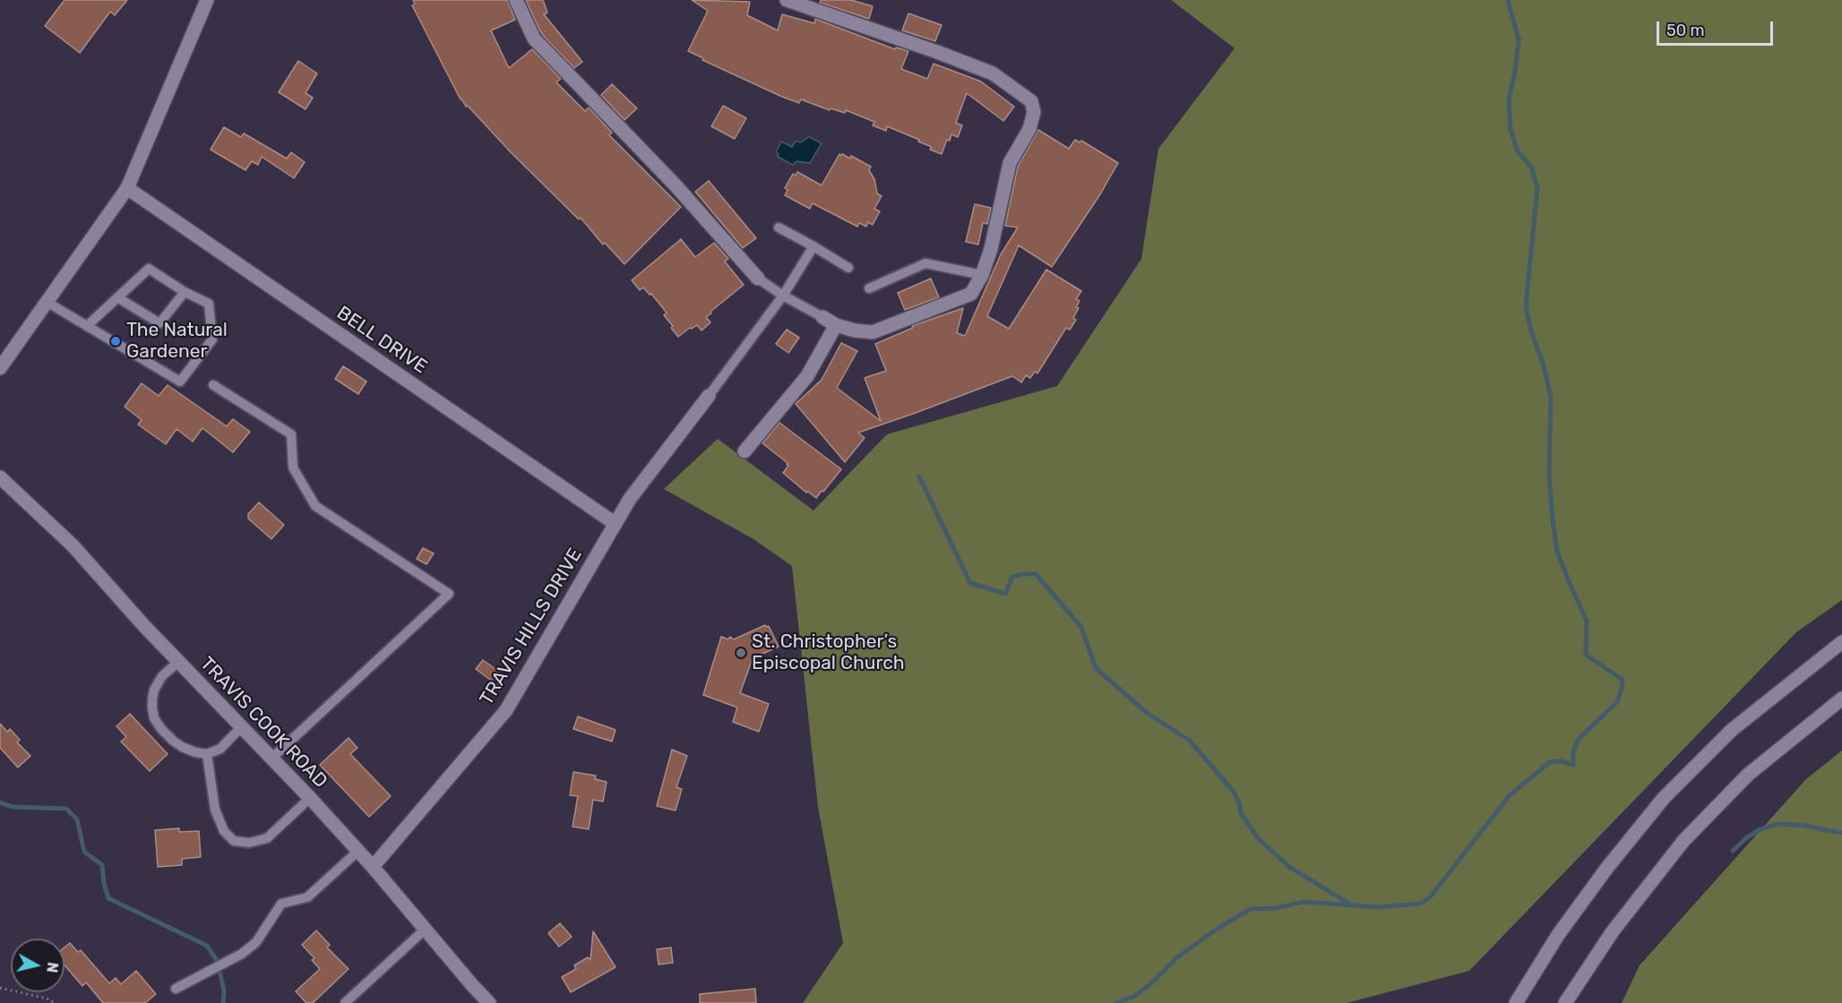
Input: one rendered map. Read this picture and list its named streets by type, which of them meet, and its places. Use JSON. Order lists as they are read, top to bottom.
{
  "streets": {
    "street": ["BELL DRIVE", "TRAVIS HILLS DRIVE", "TRAVIS COOK ROAD"]
  },
  "crossings": [
    ["BELL DRIVE", "TRAVIS HILLS DRIVE"],
    ["TRAVIS HILLS DRIVE", "TRAVIS COOK ROAD"]
  ],
  "places": ["The Natural Gardener", "St. Christopher’s Episcopal Church"],
  "scale_bar": "50 m",
  "north": "right"
}
